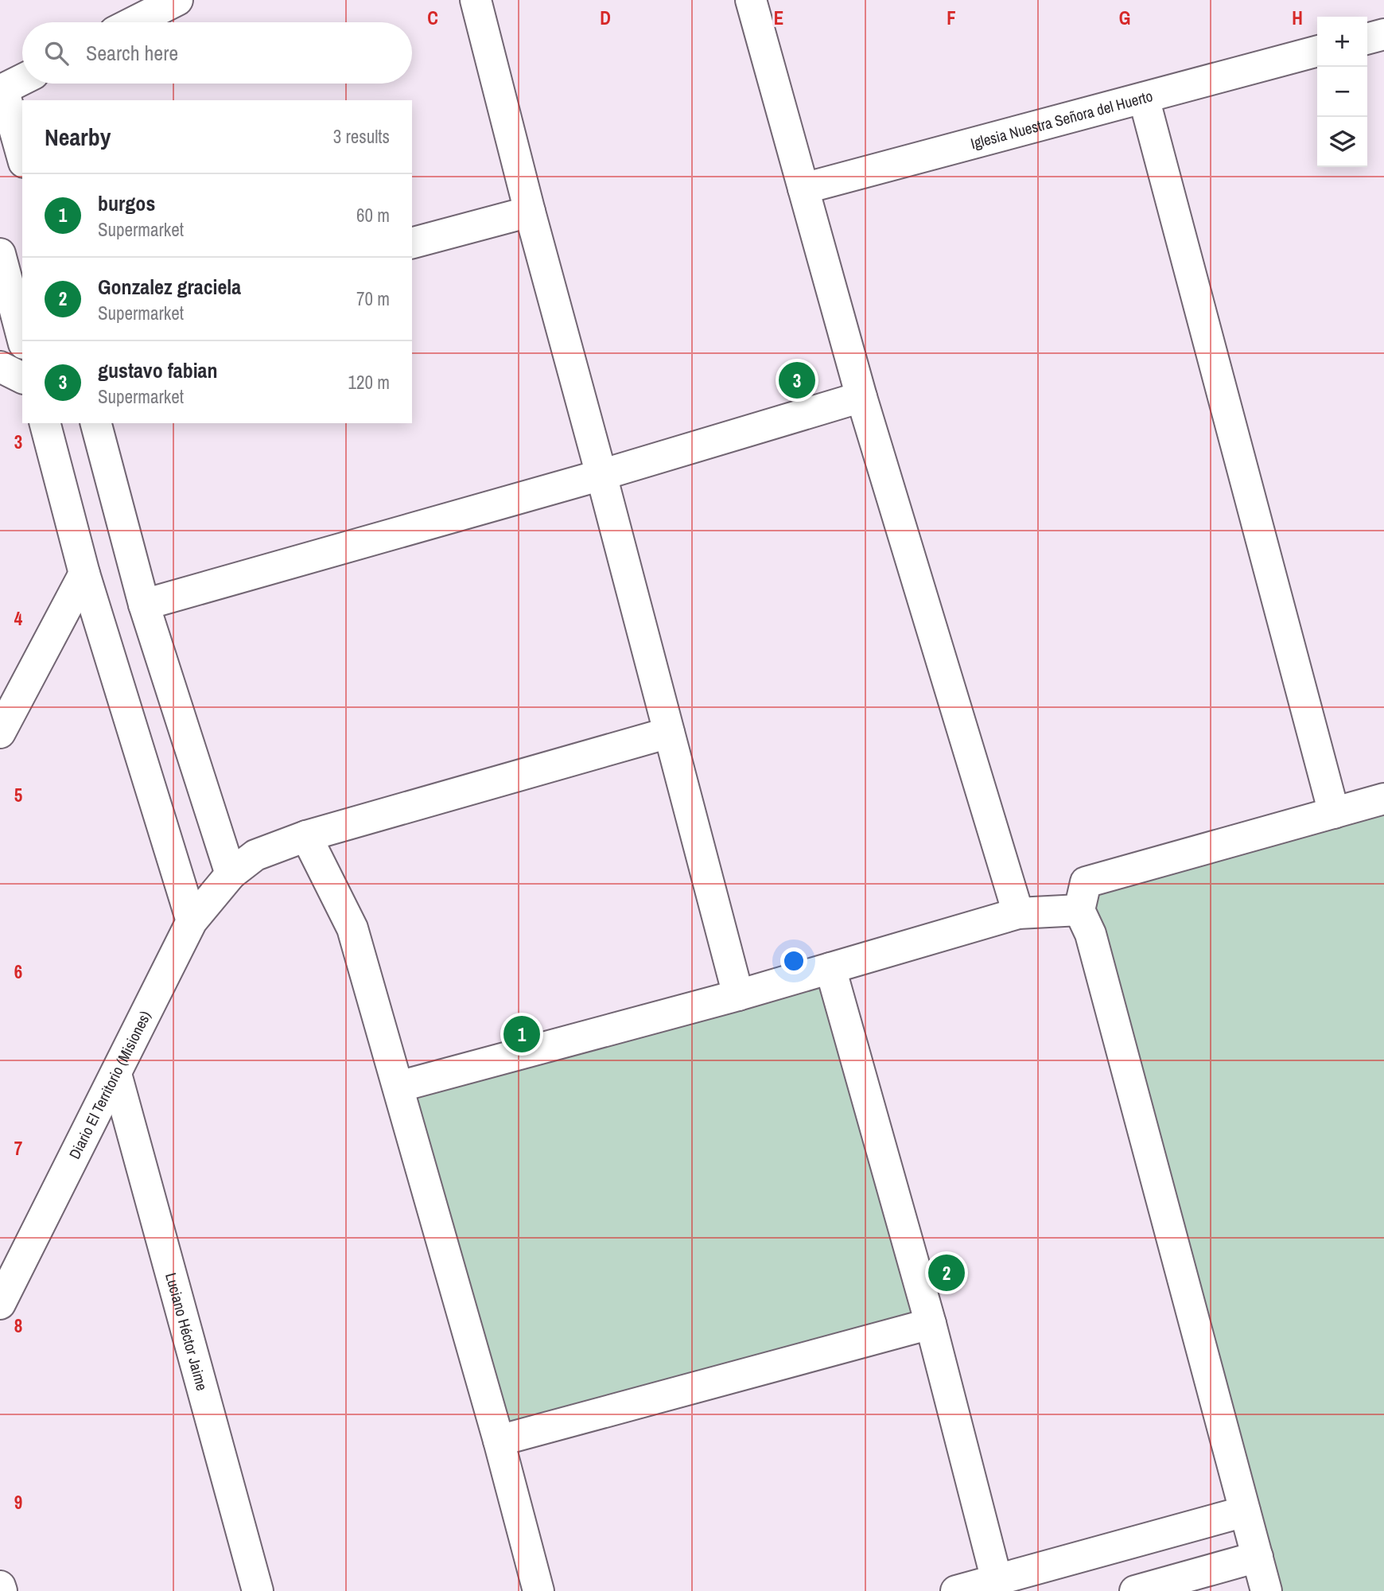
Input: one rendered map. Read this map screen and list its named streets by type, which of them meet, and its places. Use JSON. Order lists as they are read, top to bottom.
{
  "streets": {
    "street": ["Iglesia Nuestra Señora del Huerto", "Diario El Territorio (Misiones)", "Luciano Héctor Jaime"]
  },
  "crossings": [
    ["Diario El Territorio (Misiones)", "Luciano Héctor Jaime"]
  ],
  "page": {
    "map_buttons": ["+", "−"],
    "search": "Search here",
    "heading": ["Nearby", "3 results"],
    "list": [
      {
        "mark": "1",
        "name": "burgos",
        "note": "Supermarket",
        "value": "60 m"
      },
      {
        "mark": "2",
        "name": "Gonzalez graciela",
        "note": "Supermarket",
        "value": "70 m"
      },
      {
        "mark": "3",
        "name": "gustavo fabian",
        "note": "Supermarket",
        "value": "120 m"
      }
    ],
    "pins": ["3", "1", "2"]
  },
  "grid": {
    "columns": [
      "C",
      "D",
      "E",
      "F",
      "G",
      "H"
    ],
    "rows": [
      "3",
      "4",
      "5",
      "6",
      "7",
      "8",
      "9"
    ]
  }
}
